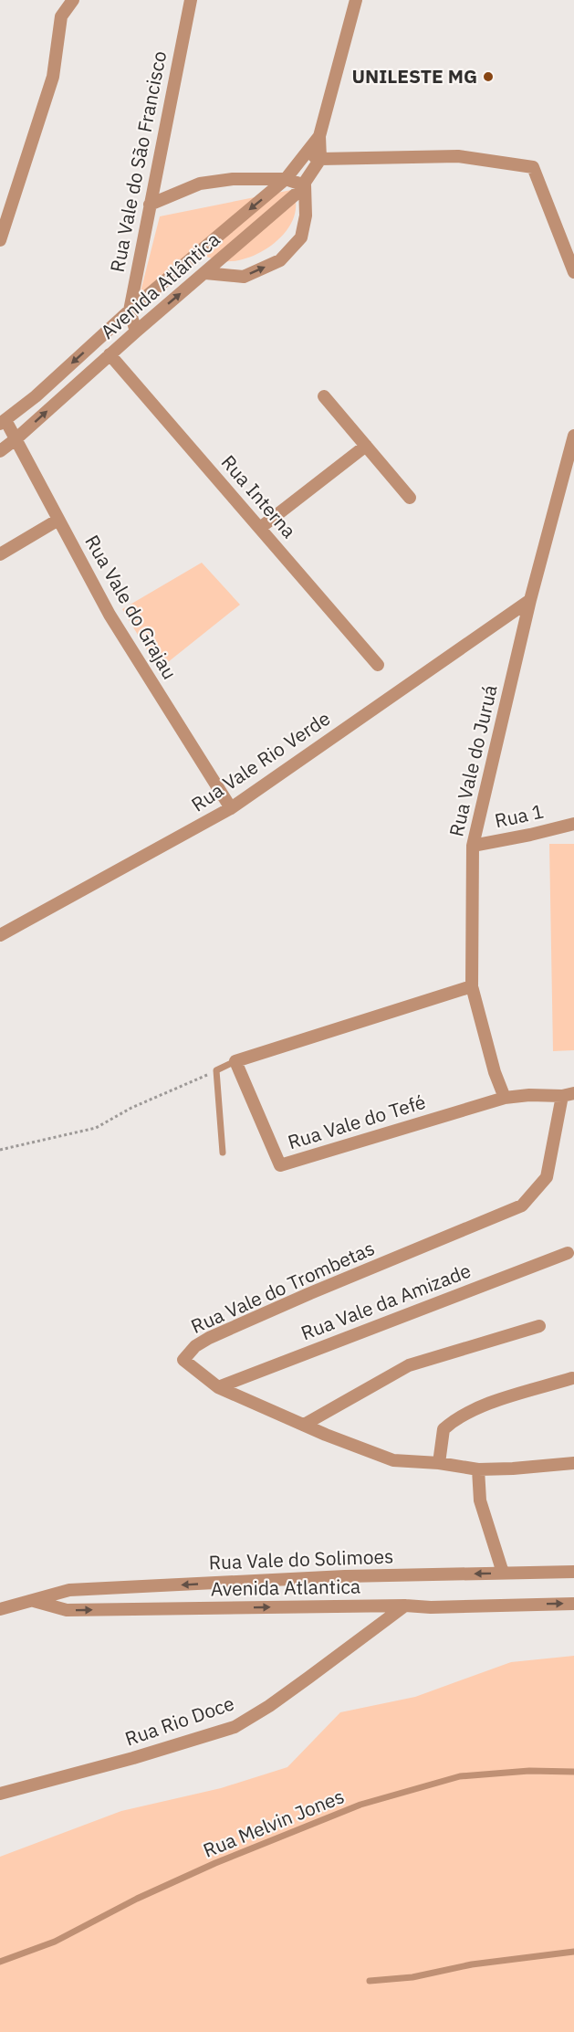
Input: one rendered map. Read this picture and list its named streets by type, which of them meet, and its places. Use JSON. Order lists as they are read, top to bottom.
{
  "streets": {
    "street": [
      "Rua Vale do São Francisco",
      "Avenida Atlântica",
      "Rua Interna",
      "Rua Vale do Grajau",
      "Rua Vale do Juruá",
      "Rua Vale Rio Verde",
      "Rua 1",
      "Rua Vale do Tefé",
      "Rua Vale do Trombetas",
      "Rua Vale da Amizade",
      "Rua Vale do Solimoes",
      "Avenida Atlantica",
      "Rua Rio Doce"
    ],
    "lane": ["Rua Melvin Jones"]
  },
  "crossings": [
    ["Rua Vale do São Francisco", "Avenida Atlântica"],
    ["Avenida Atlântica", "Rua Interna"],
    ["Avenida Atlântica", "Rua Vale do Grajau"],
    ["Rua Vale do Grajau", "Rua Vale Rio Verde"],
    ["Rua Vale do Juruá", "Rua Vale Rio Verde"],
    ["Rua Vale do Juruá", "Rua 1"],
    ["Rua Vale do Juruá", "Rua Vale do Tefé"],
    ["Rua Vale do Tefé", "Rua Vale do Trombetas"],
    ["Rua Vale do Trombetas", "Rua Vale da Amizade"],
    ["Rua Vale do Solimoes", "Avenida Atlantica"],
    ["Avenida Atlantica", "Rua Rio Doce"]
  ],
  "one_way": ["Rua Vale do Solimoes", "Avenida Atlantica"],
  "places": ["UNILESTE MG"]
}
